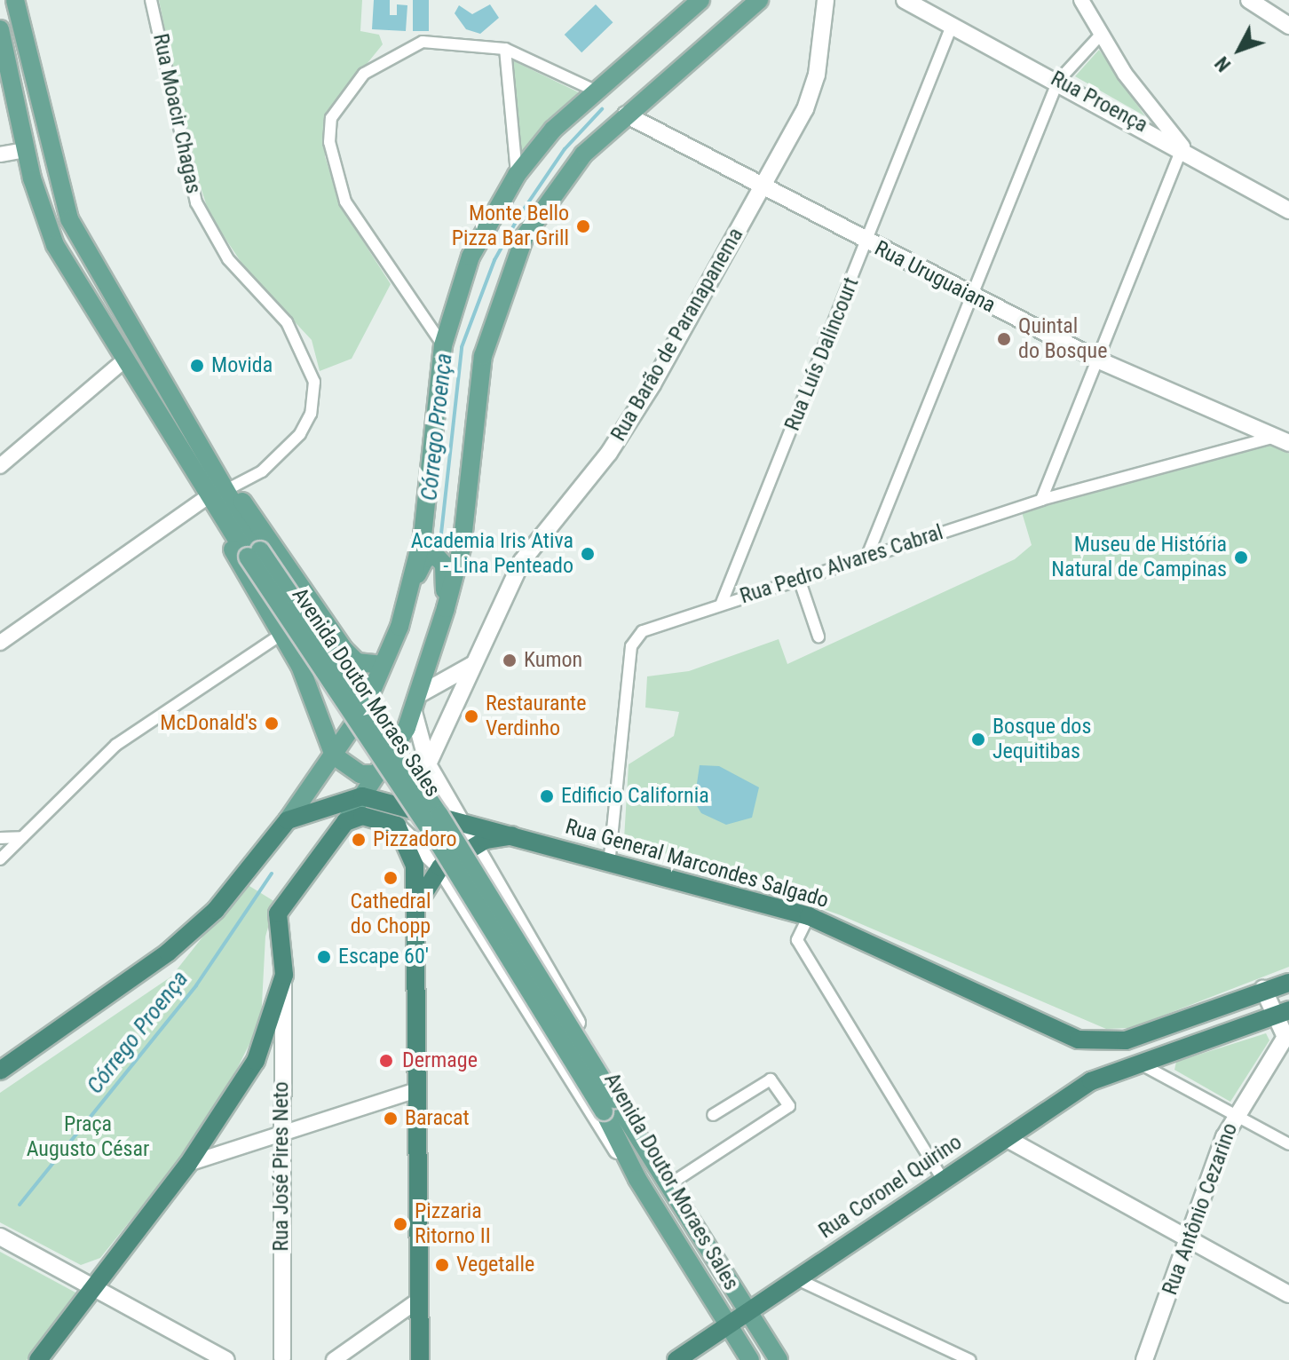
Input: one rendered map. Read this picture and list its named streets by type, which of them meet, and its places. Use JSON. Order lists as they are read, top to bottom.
{
  "streets": {
    "highway": ["Rua General Marcondes Salgado", "Rua Coronel Quirino"],
    "main road": [
      "Rua Proença",
      "Rua Uruguaiana",
      "Rua Barão de Paranapanema",
      "Avenida Doutor Moraes Sales",
      "Rua José Pires Neto",
      "Rua Antônio Cezarino"
    ],
    "street": ["Rua Moacir Chagas", "Rua Luís Dalincourt", "Rua Pedro Alvares Cabral"]
  },
  "crossings": [
    ["Rua Proença", "Rua Luís Dalincourt"],
    ["Rua Moacir Chagas", "Avenida Doutor Moraes Sales"],
    ["Rua Uruguaiana", "Rua Barão de Paranapanema"],
    ["Rua Uruguaiana", "Rua Luís Dalincourt"],
    ["Rua Uruguaiana", "Rua Pedro Alvares Cabral"],
    ["Rua Barão de Paranapanema", "Avenida Doutor Moraes Sales"],
    ["Rua Luís Dalincourt", "Rua Pedro Alvares Cabral"],
    ["Rua Pedro Alvares Cabral", "Rua General Marcondes Salgado"],
    ["Avenida Doutor Moraes Sales", "Rua General Marcondes Salgado"],
    ["Avenida Doutor Moraes Sales", "Rua Coronel Quirino"],
    ["Rua General Marcondes Salgado", "Rua Antônio Cezarino"],
    ["Rua Coronel Quirino", "Rua Antônio Cezarino"]
  ],
  "water": ["Córrego Proença"],
  "parks": ["Praça Augusto César"],
  "places": [
    "Monte Bello Pizza Bar Grill",
    "Quintal do Bosque",
    "Movida",
    "Academia Iris Ativa - Lina Penteado",
    "Museu de História Natural de Campinas",
    "Kumon",
    "Restaurante Verdinho",
    "McDonald's",
    "Bosque dos Jequitibas",
    "Edificio California",
    "Pizzadoro",
    "Cathedral do Chopp",
    "Escape 60'",
    "Dermage",
    "Baracat",
    "Pizzaria Ritorno II",
    "Vegetalle"
  ],
  "north": "bottom left"
}
